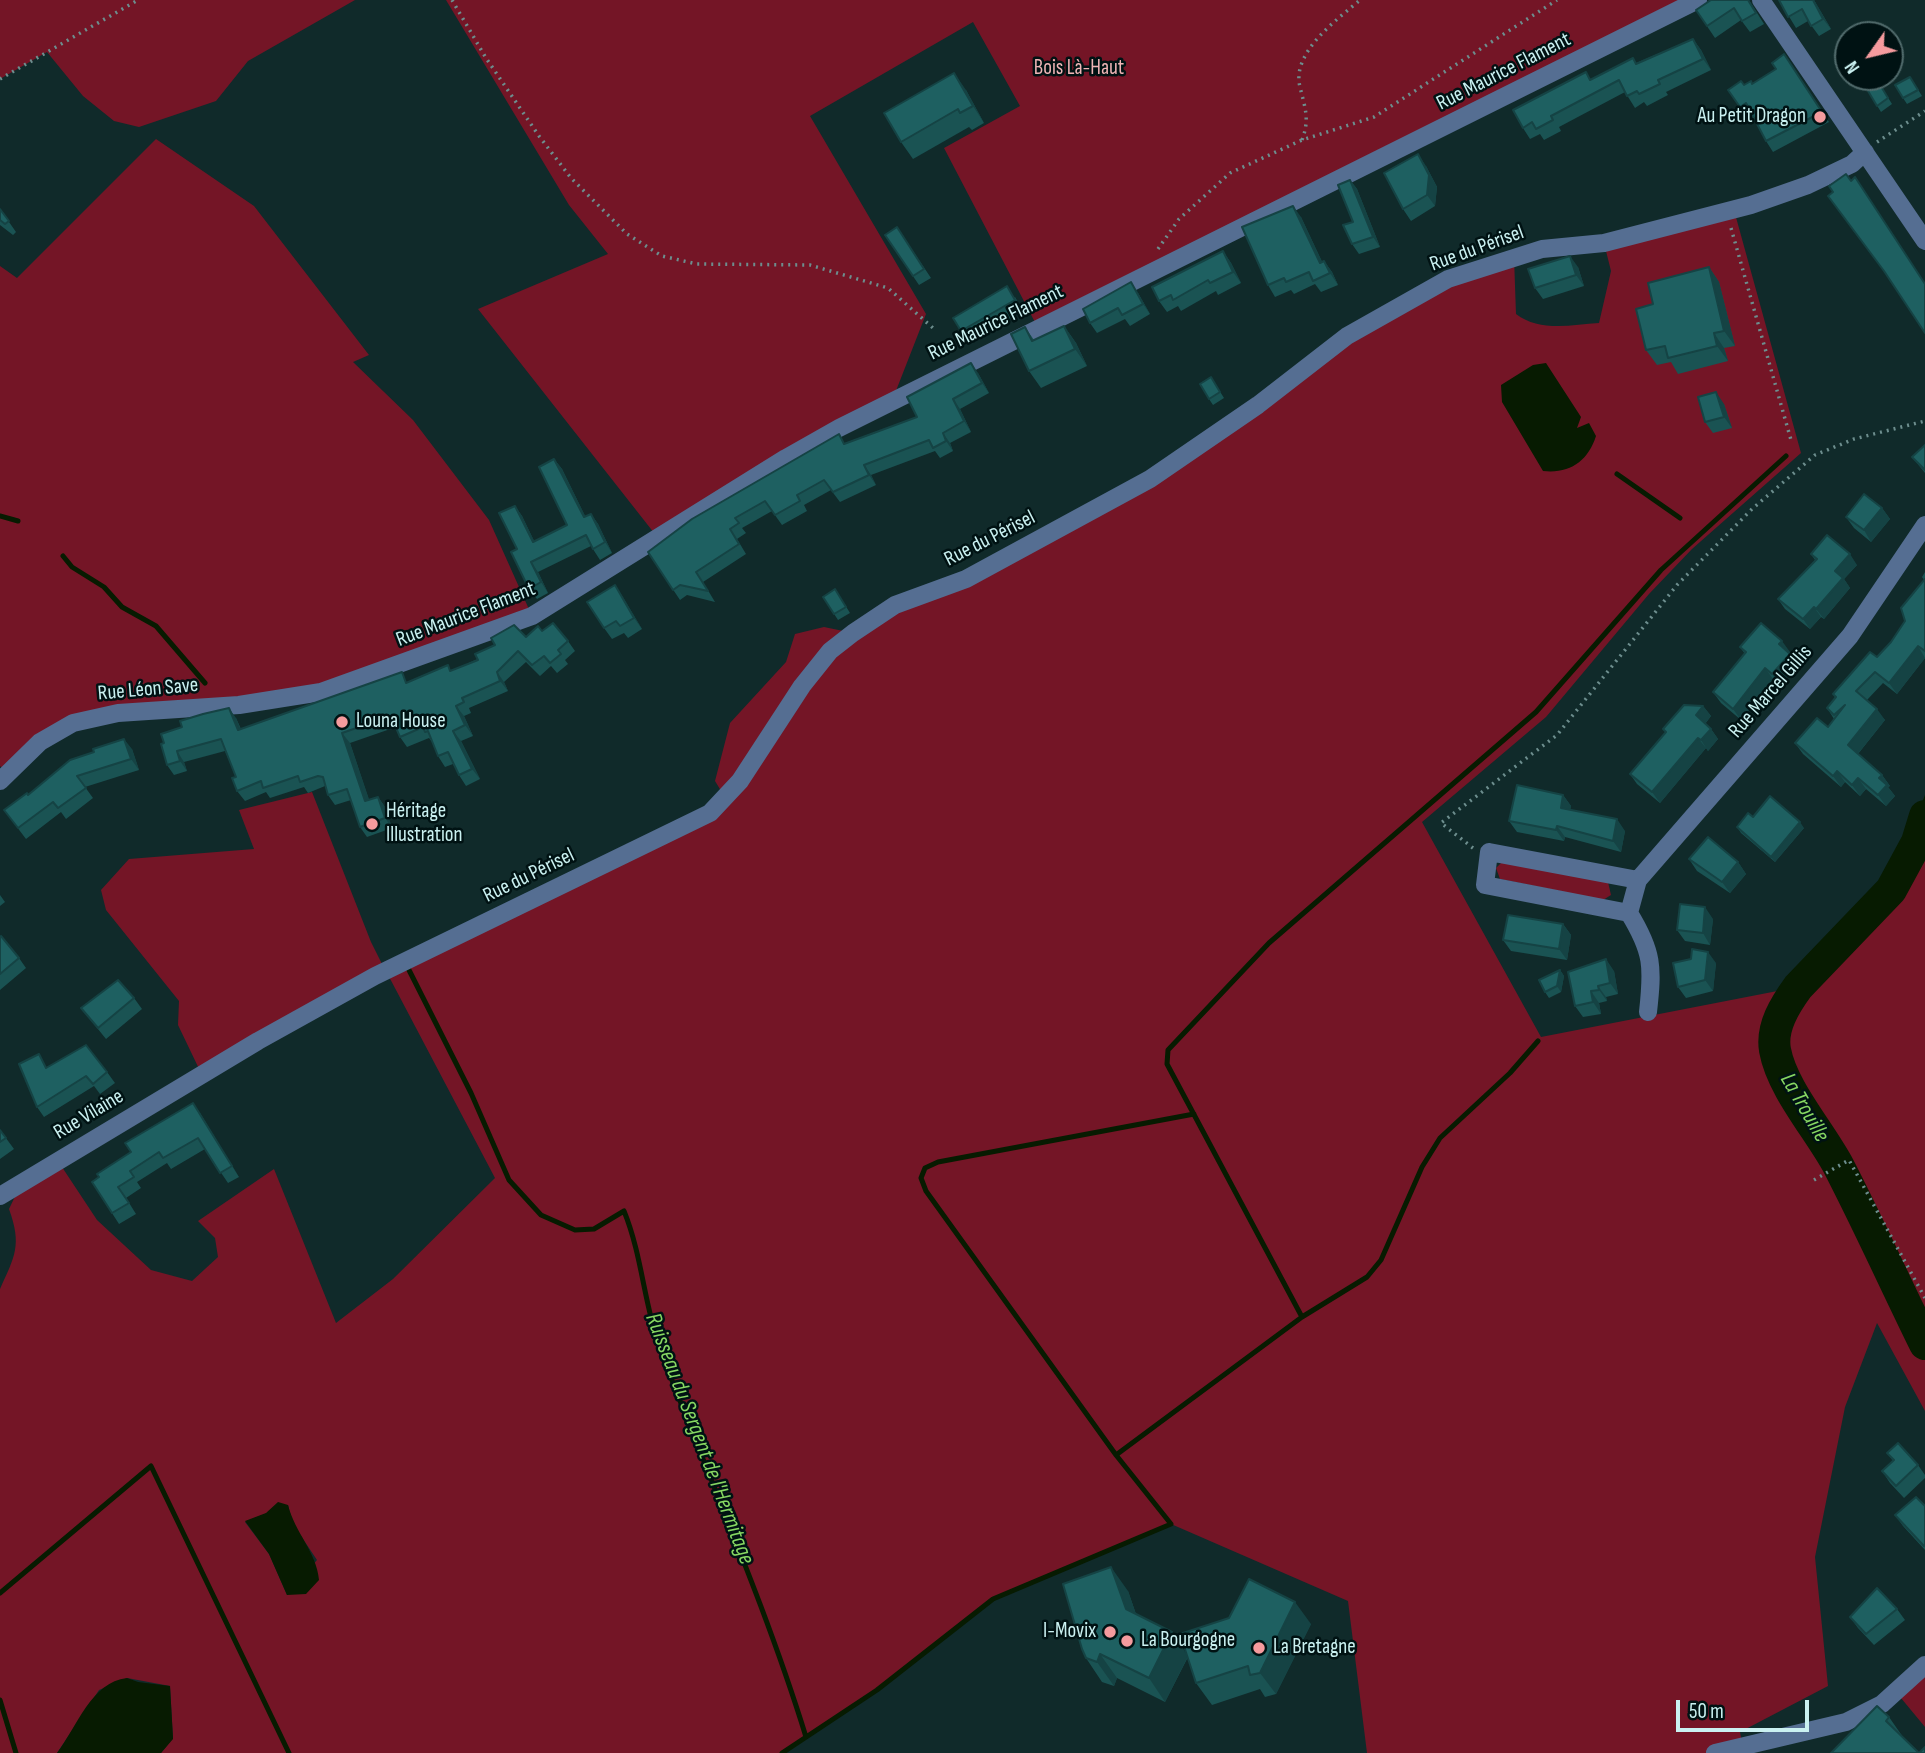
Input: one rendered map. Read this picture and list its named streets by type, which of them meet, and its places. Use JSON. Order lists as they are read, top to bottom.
{
  "streets": {
    "street": [
      "Rue Maurice Flament",
      "Rue du Périsel",
      "Rue Léon Save",
      "Rue Marcel Gillis",
      "Rue Vilaine"
    ]
  },
  "crossings": [
    ["Rue Maurice Flament", "Rue Léon Save"],
    ["Rue du Périsel", "Rue Vilaine"]
  ],
  "water": ["La Trouille", "Ruisseau du Sergent de l'Hermitage"],
  "parks": ["Bois Là-Haut"],
  "places": [
    "Au Petit Dragon",
    "Louna House",
    "Héritage Illustration",
    "I-Movix",
    "La Bourgogne",
    "La Bretagne"
  ],
  "scale_bar": "50 m",
  "north": "bottom left"
}
